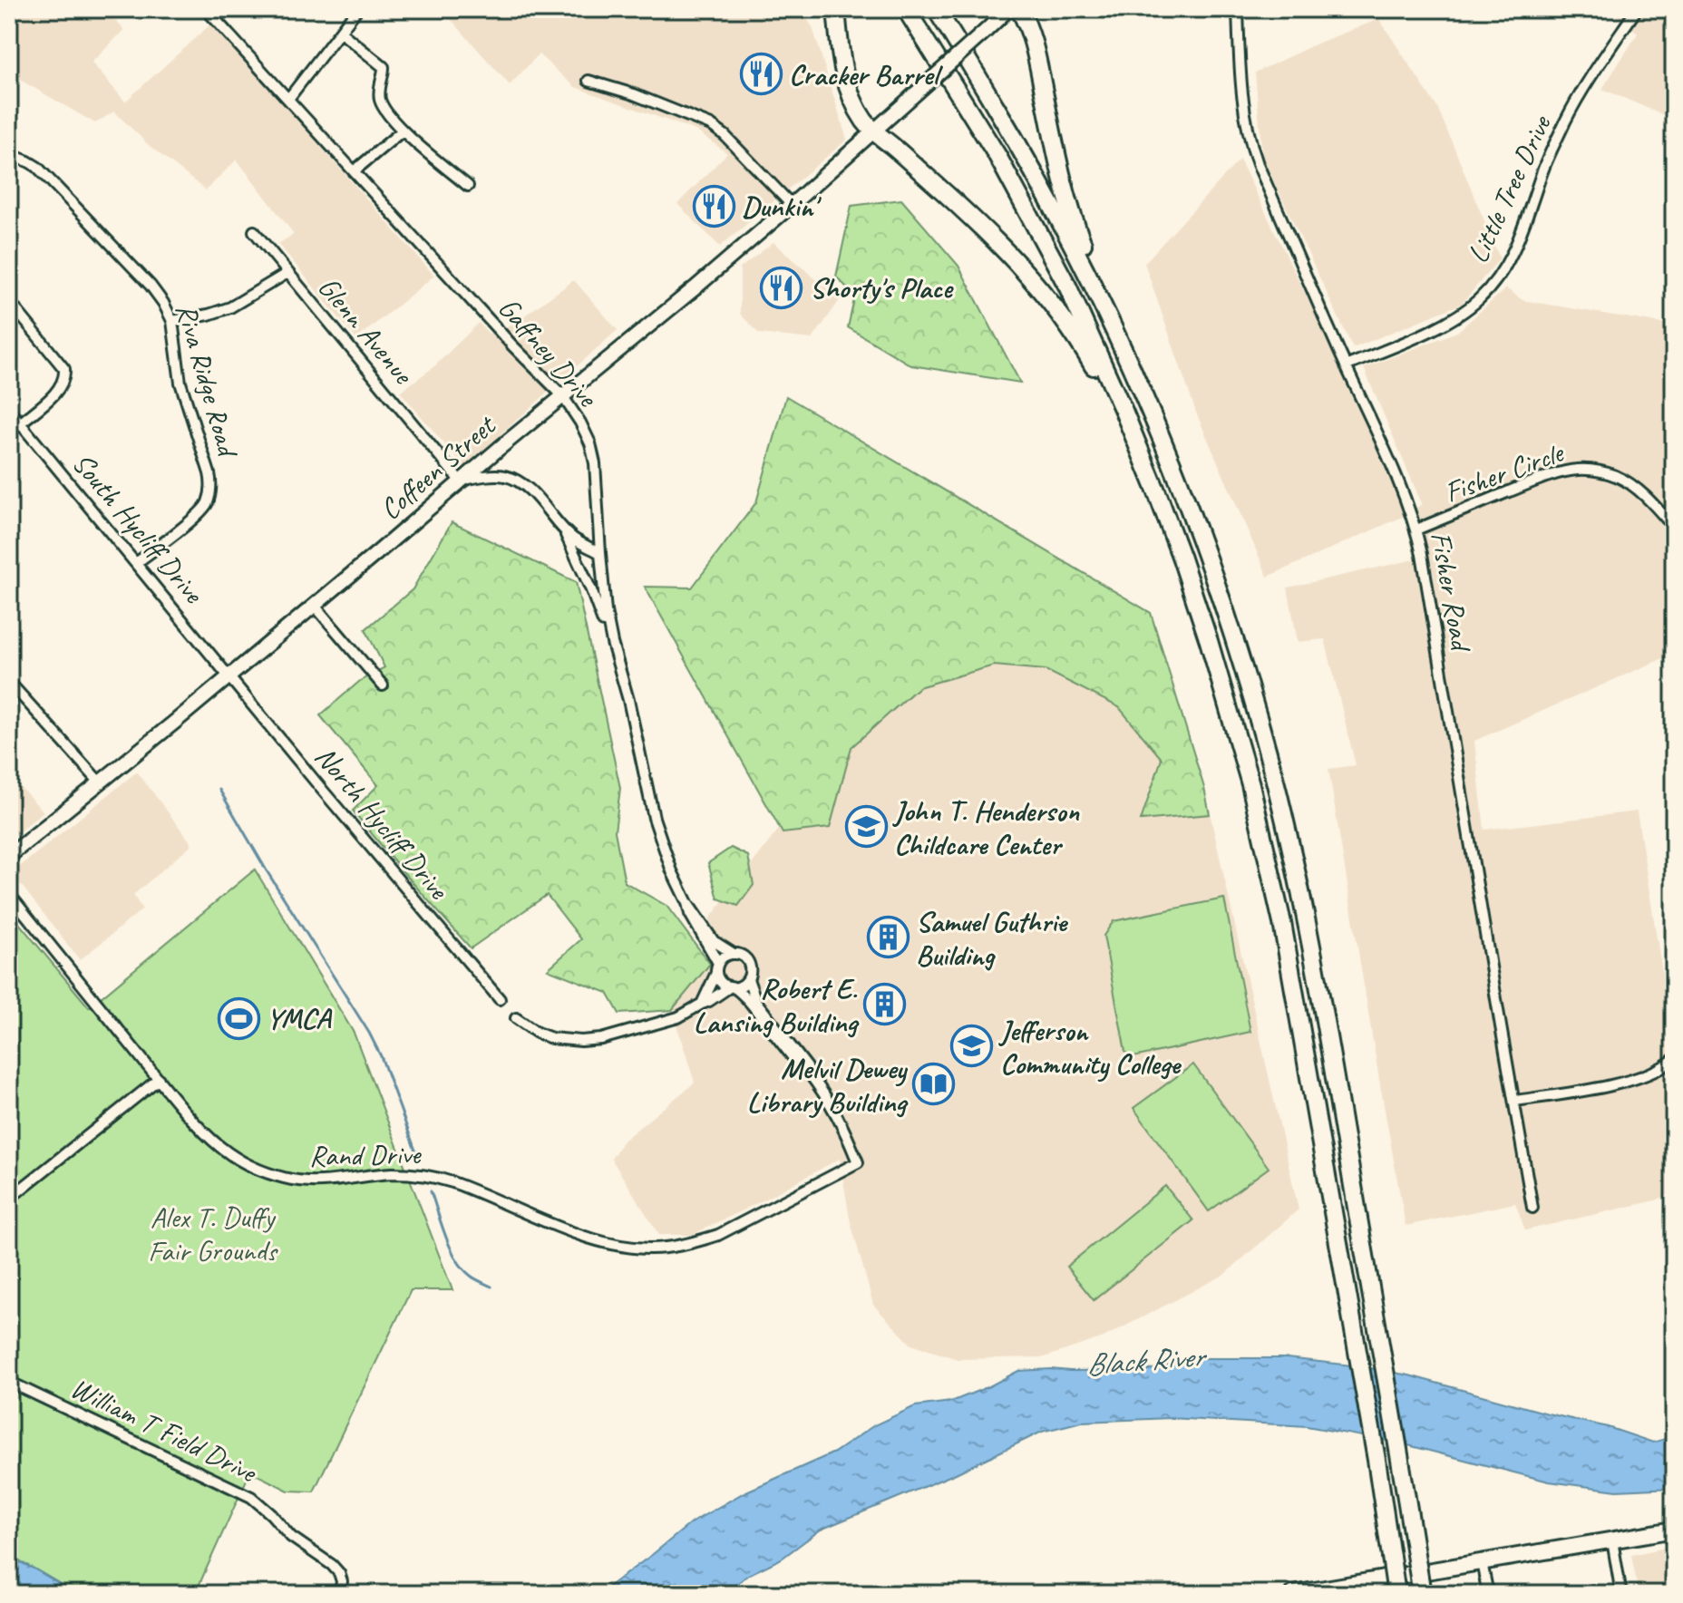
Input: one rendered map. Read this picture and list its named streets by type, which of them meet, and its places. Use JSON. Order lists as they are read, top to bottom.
{
  "streets": {
    "main road": ["Coffeen Street"],
    "street": [
      "Little Tree Drive",
      "Glenn Avenue",
      "Gaffney Drive",
      "Riva Ridge Road",
      "Fisher Circle",
      "South Hycliff Drive",
      "Fisher Road",
      "North Hycliff Drive",
      "Rand Drive",
      "William T Field Drive"
    ]
  },
  "crossings": [
    ["Little Tree Drive", "Fisher Road"],
    ["Glenn Avenue", "Riva Ridge Road"],
    ["Glenn Avenue", "Coffeen Street"],
    ["Gaffney Drive", "Coffeen Street"],
    ["Riva Ridge Road", "South Hycliff Drive"],
    ["Coffeen Street", "South Hycliff Drive"],
    ["Coffeen Street", "North Hycliff Drive"],
    ["Fisher Circle", "Fisher Road"],
    ["South Hycliff Drive", "North Hycliff Drive"]
  ],
  "water": ["Black River"],
  "parks": ["Alex T. Duffy Fair Grounds"],
  "places": {
    "restaurant": ["Cracker Barrel", "Dunkin'", "Shorty's Place"],
    "school or university": ["John T. Henderson Childcare Center", "Jefferson Community College"],
    "building": ["Samuel Guthrie Building", "Robert E. Lansing Building"],
    "sports": ["YMCA"],
    "library": ["Melvil Dewey Library Building"]
  }
}
